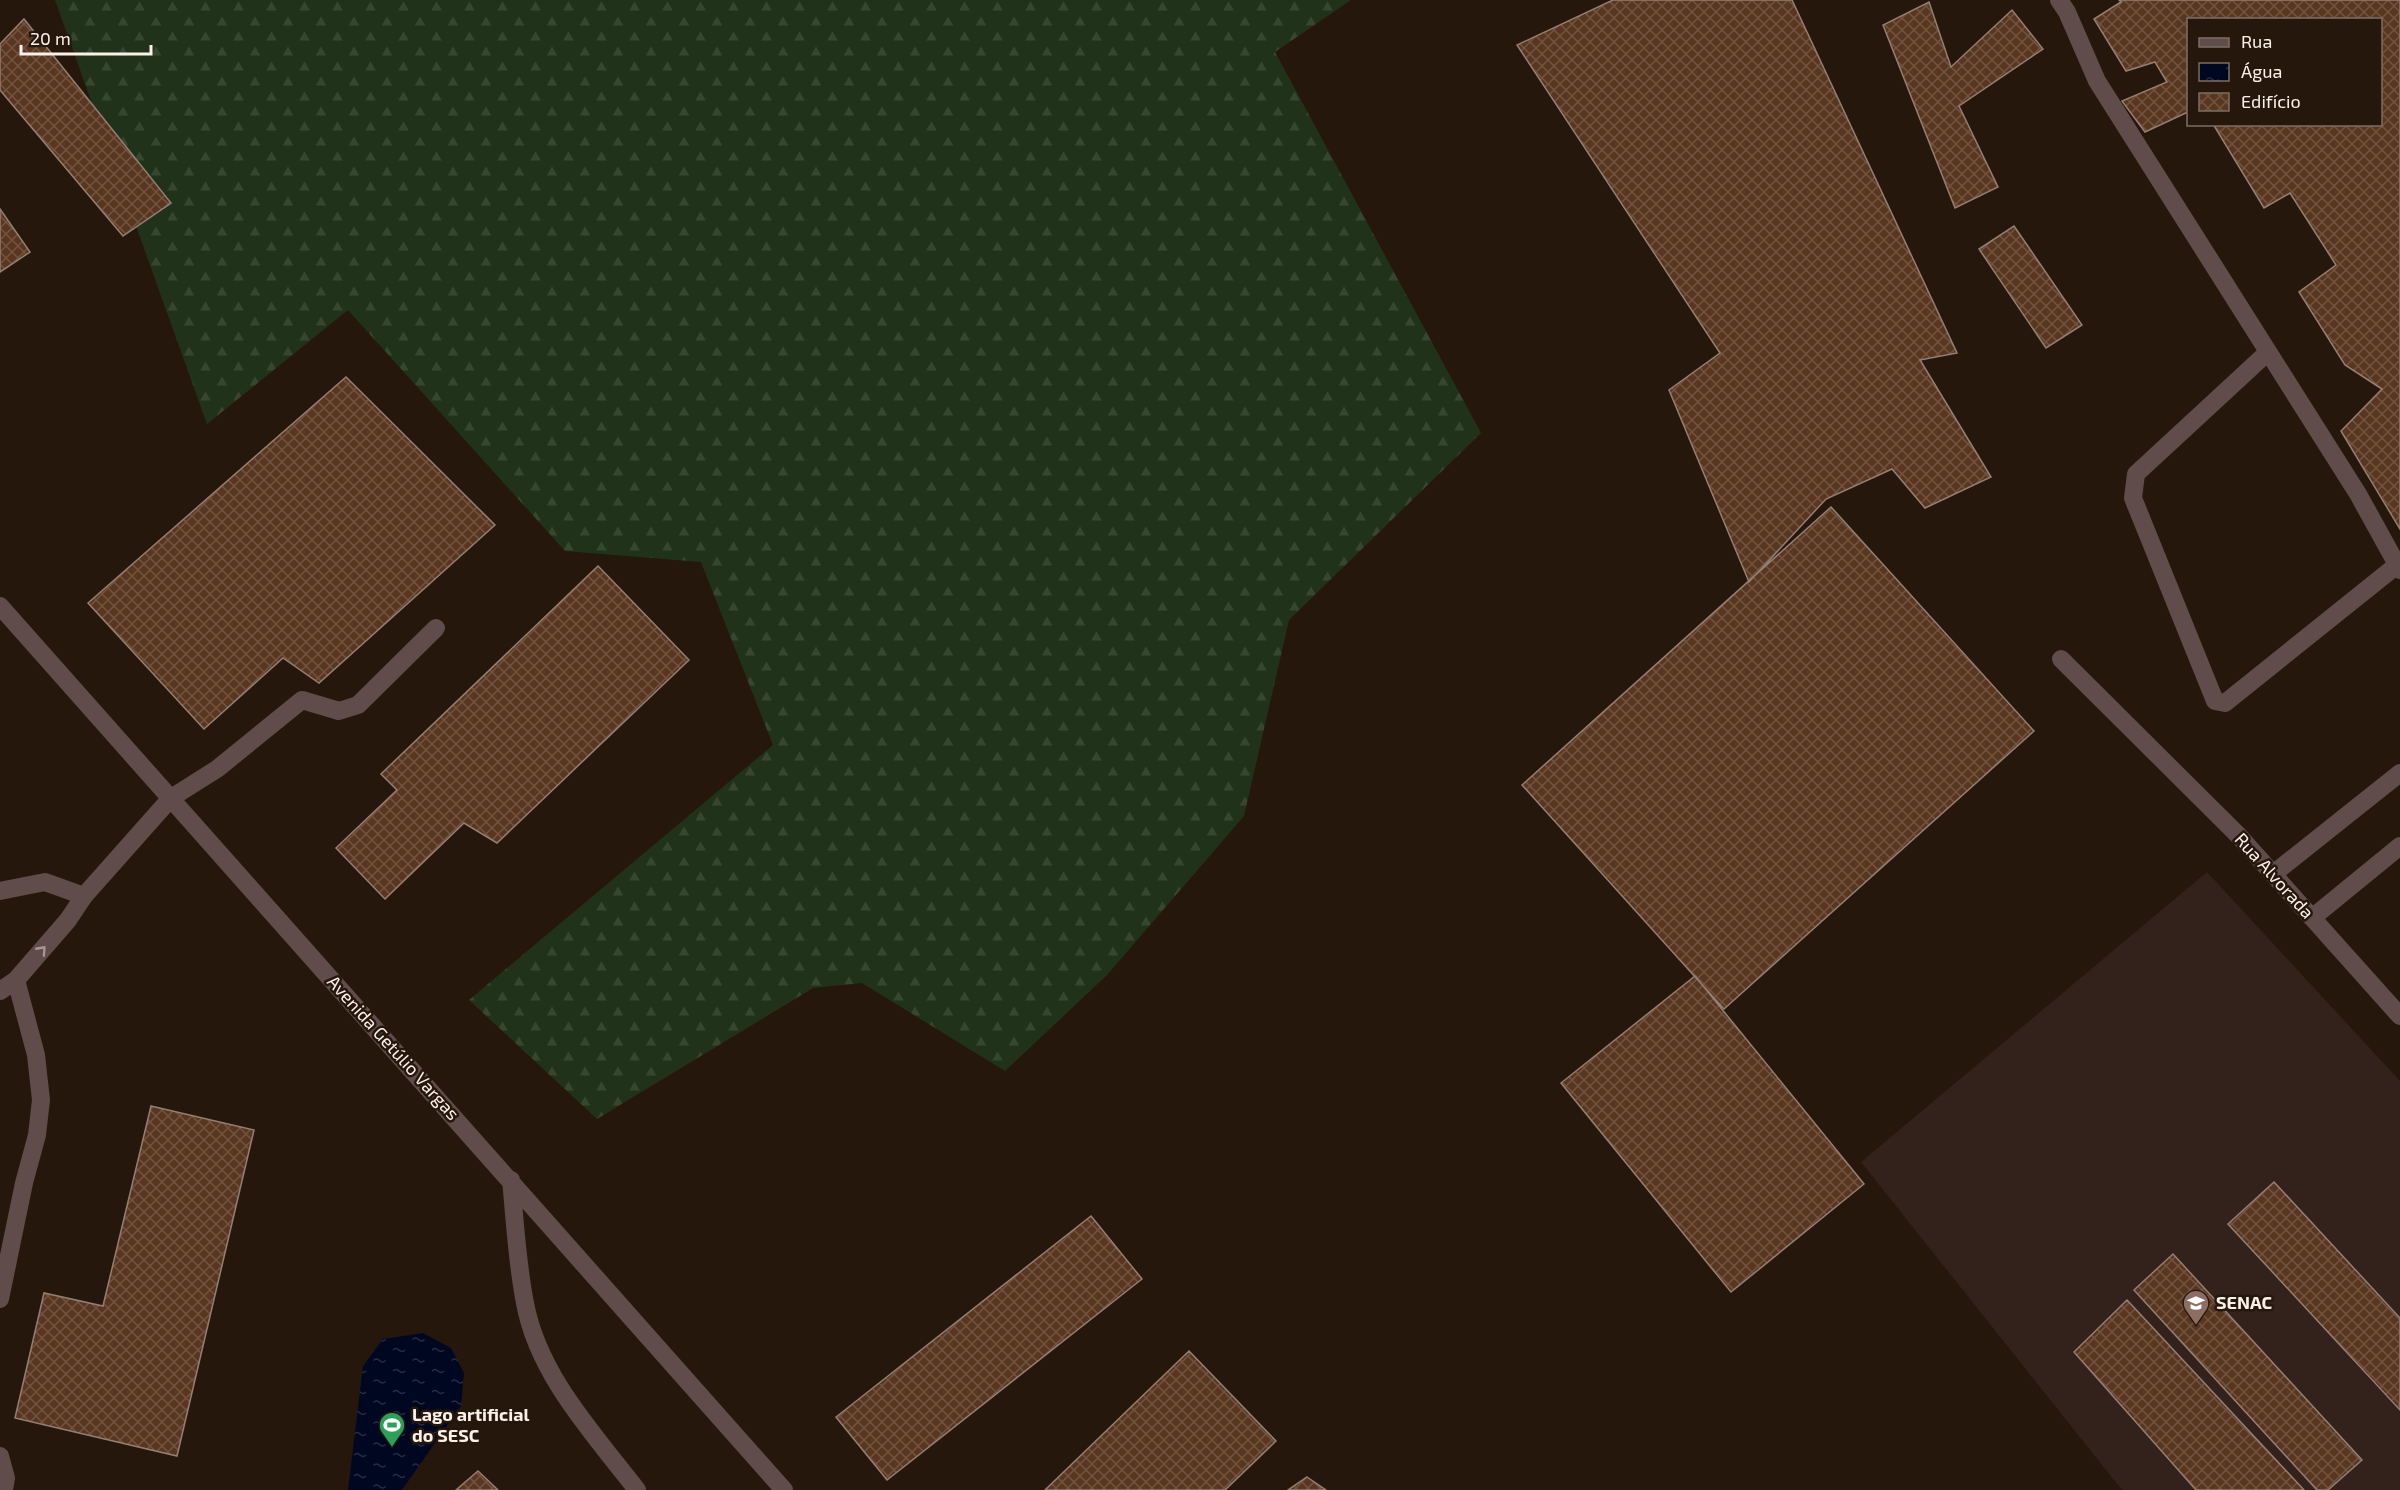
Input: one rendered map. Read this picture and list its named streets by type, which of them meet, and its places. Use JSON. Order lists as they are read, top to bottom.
{
  "streets": {
    "street": ["Rua Alvorada", "Avenida Getúlio Vargas"]
  },
  "places": {
    "school or university": ["SENAC"],
    "sports": ["Lago artificial do SESC"]
  },
  "legend": ["Rua", "Água", "Edifício"],
  "scale_bar": "20 m"
}
